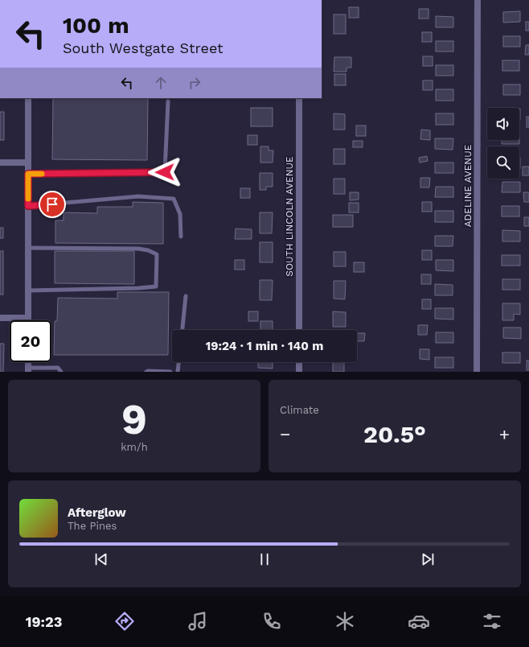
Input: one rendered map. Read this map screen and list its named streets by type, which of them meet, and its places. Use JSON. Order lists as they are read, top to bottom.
{
  "streets": {
    "street": ["ADELINE AVENUE", "SOUTH LINCOLN AVENUE"]
  },
  "page": {
    "turn": ["100 m", "South Westgate Street"],
    "limit": "20",
    "trip": "19:24 · 1 min · 140 m",
    "tile": [
      ["9", "km/h"],
      "Climate"
    ],
    "heat": ["−", "20.5°", "+"],
    "song": ["Afterglow", "The Pines"],
    "tabs": "19:23"
  }
}
